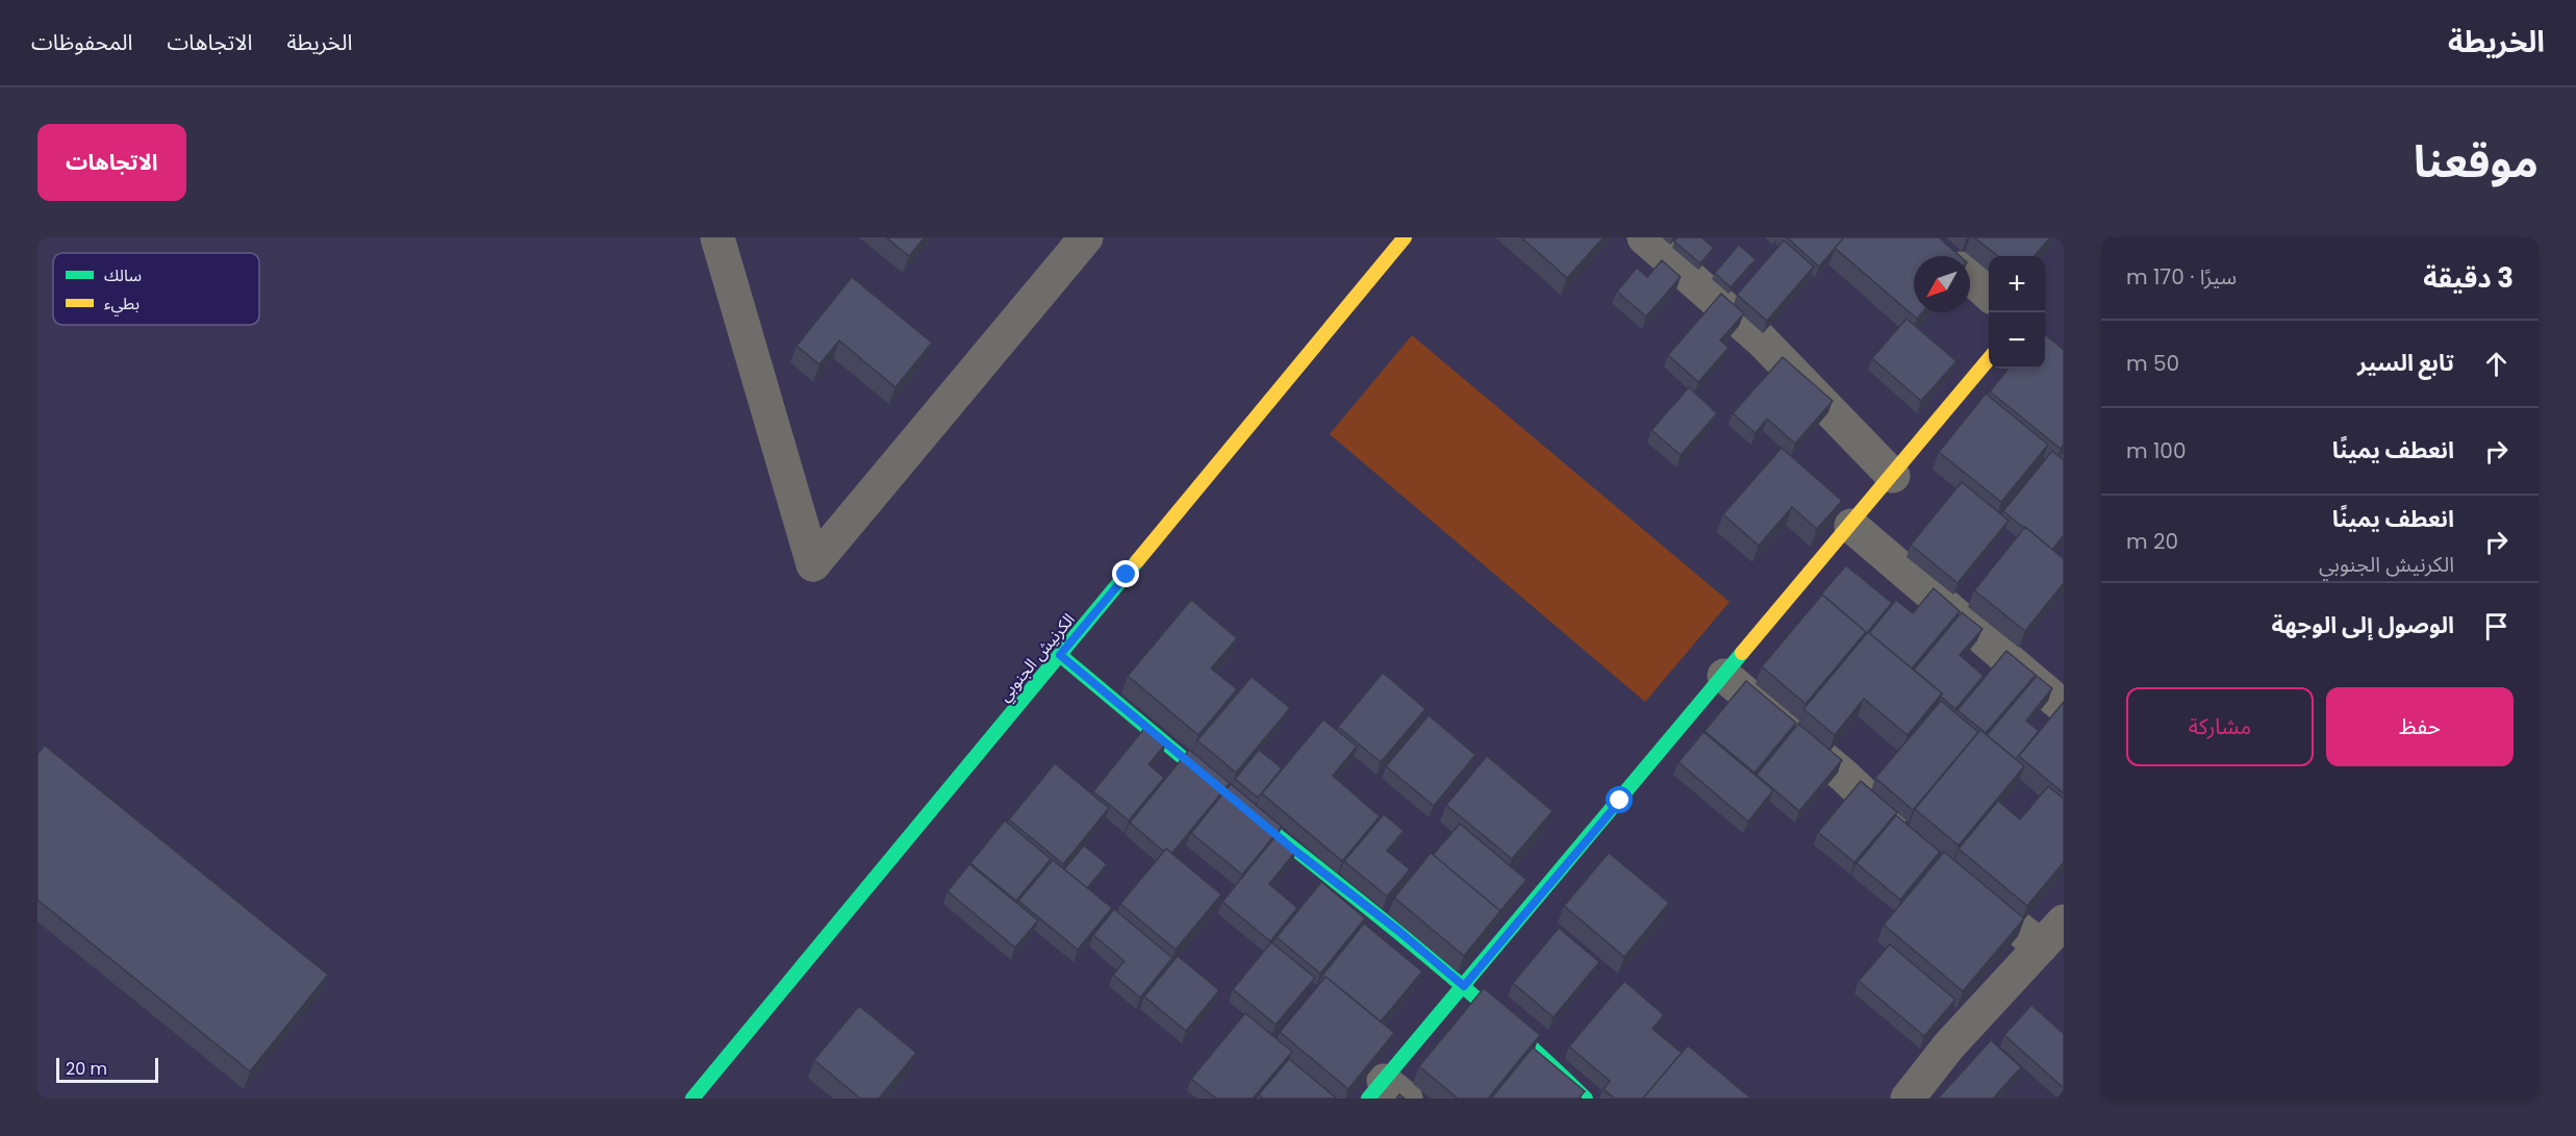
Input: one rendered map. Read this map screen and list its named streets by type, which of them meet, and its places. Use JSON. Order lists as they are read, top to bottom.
{
  "streets": {
    "street": ["الكرنيش الجنوبي"]
  },
  "legend": ["سالك", "بطيء"],
  "scale_bar": "20 m",
  "north": "bottom left",
  "page": {
    "header": "الخريطة",
    "nav": ["الخريطة", "الاتجاهات", "المحفوظات"],
    "title": "موقعنا",
    "buttons": [
      "الاتجاهات",
      ["حفظ", "مشاركة"]
    ],
    "heading": ["3 دقيقة", "سيرًا · 170 m"],
    "map_buttons": ["+", "−"],
    "list": [
      ["تابع السير", "50 m"],
      ["انعطف يمينًا", "100 m"],
      ["انعطف يمينًا", "الكرنيش الجنوبي", "20 m"],
      "الوصول إلى الوجهة"
    ],
    "scale": "20 m"
  }
}
